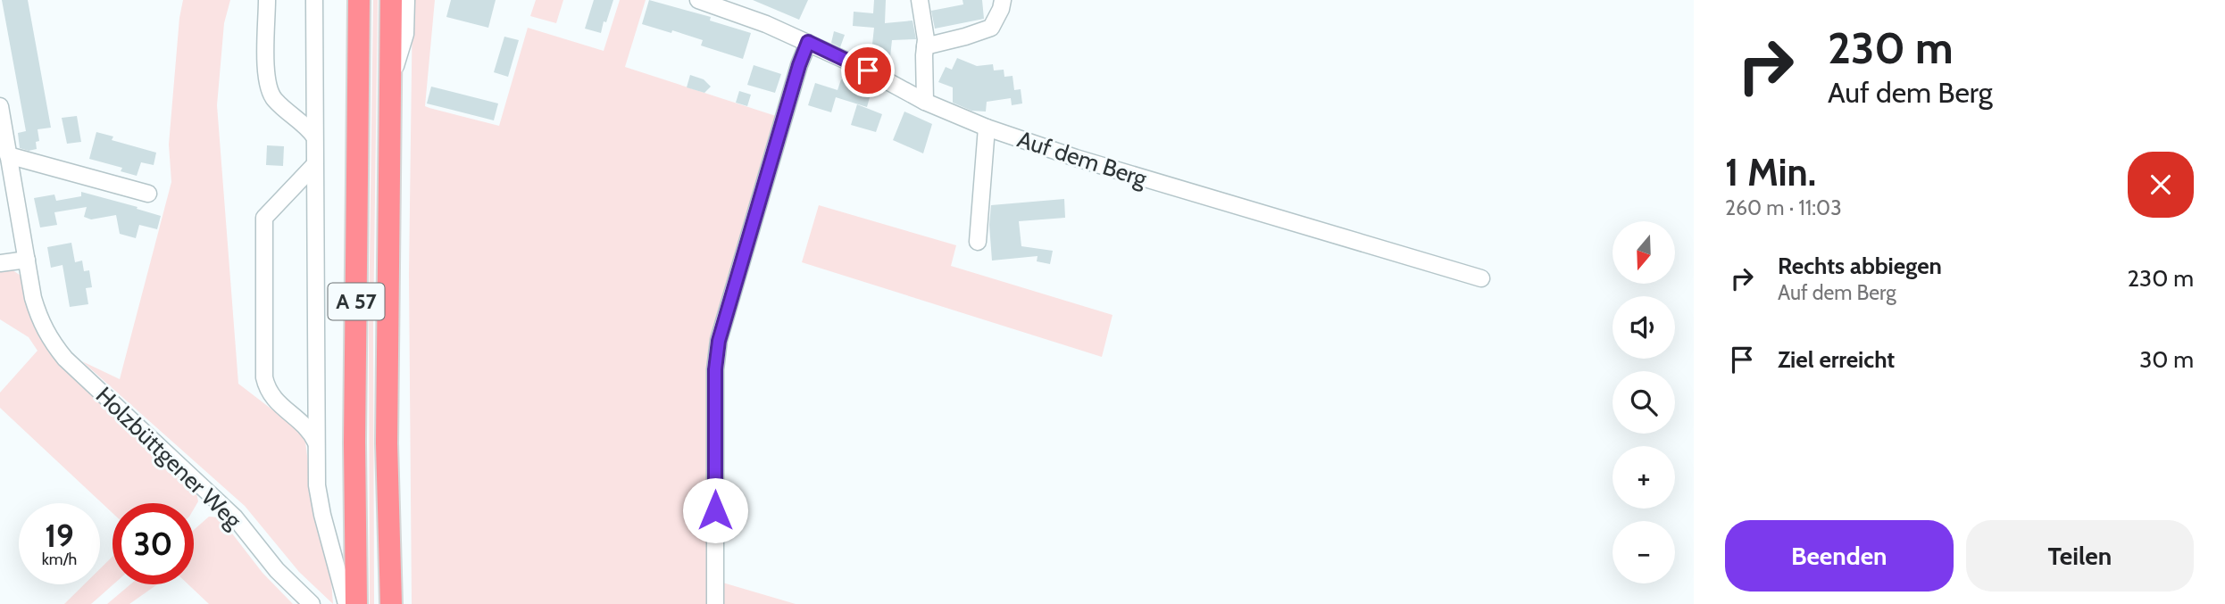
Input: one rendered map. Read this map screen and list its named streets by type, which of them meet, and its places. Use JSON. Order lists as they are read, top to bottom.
{
  "streets": {
    "highway": ["A 57"],
    "street": ["Auf dem Berg", "Holzbüttgener Weg"]
  },
  "north": "bottom",
  "page": {
    "turn": ["230 m", "Auf dem Berg"],
    "heading": ["1 Min.", "260 m · 11:03"],
    "map_buttons": ["+", "−"],
    "list": [
      {
        "name": "Rechts abbiegen",
        "note": "Auf dem Berg",
        "value": "230 m"
      },
      {
        "name": "Ziel erreicht",
        "value": "30 m"
      }
    ],
    "speed": "19 km/h",
    "limit": "30",
    "buttons": ["Beenden", "Teilen"]
  }
}
